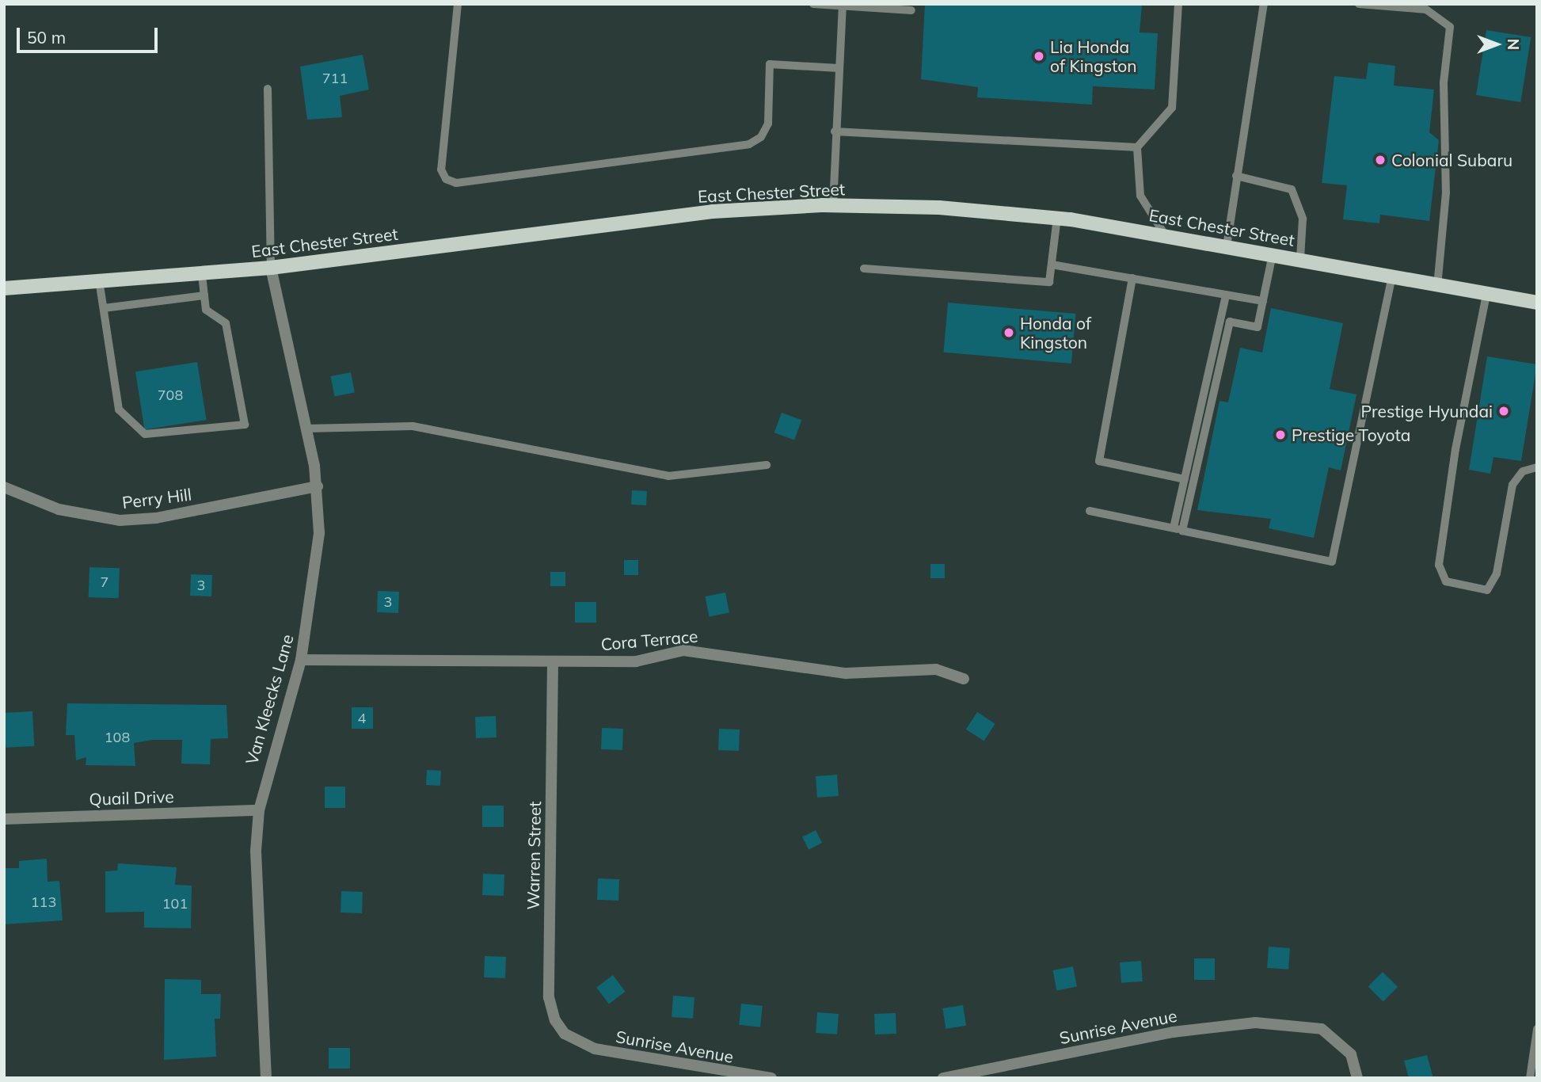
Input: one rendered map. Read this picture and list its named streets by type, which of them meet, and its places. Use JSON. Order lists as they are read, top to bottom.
{
  "streets": {
    "main road": ["East Chester Street"],
    "street": [
      "Perry Hill",
      "Cora Terrace",
      "Van Kleecks Lane",
      "Quail Drive",
      "Warren Street",
      "Sunrise Avenue"
    ]
  },
  "crossings": [
    ["East Chester Street", "Van Kleecks Lane"],
    ["Perry Hill", "Van Kleecks Lane"],
    ["Cora Terrace", "Van Kleecks Lane"],
    ["Cora Terrace", "Warren Street"],
    ["Van Kleecks Lane", "Quail Drive"],
    ["Warren Street", "Sunrise Avenue"]
  ],
  "places": [
    "Lia Honda of Kingston",
    "Colonial Subaru",
    "Honda of Kingston",
    "Prestige Hyundai",
    "Prestige Toyota"
  ],
  "house_numbers": [
    "711",
    "708",
    "7",
    "3",
    "3",
    "4",
    "108",
    "113",
    "101"
  ],
  "scale_bar": "50 m",
  "north": "right"
}
